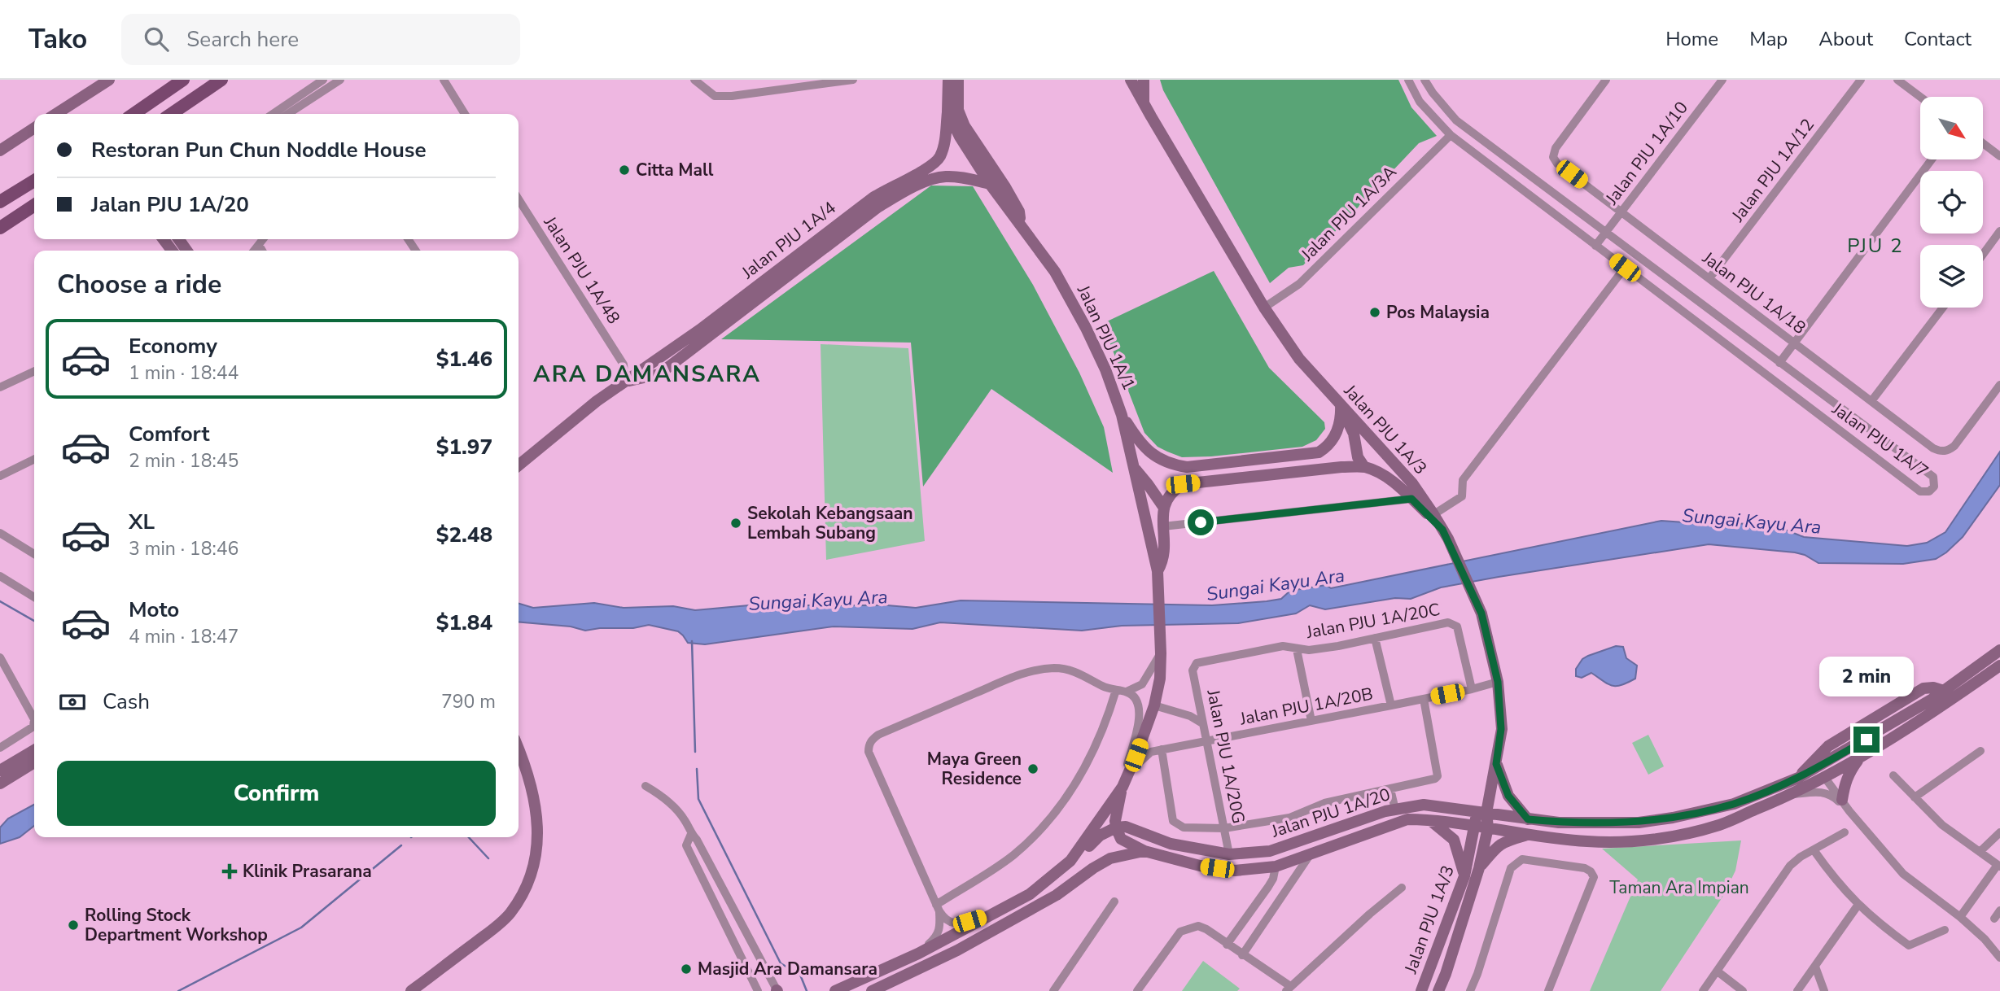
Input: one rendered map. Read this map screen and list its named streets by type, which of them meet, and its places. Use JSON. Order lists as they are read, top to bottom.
{
  "streets": {
    "street": [
      "Jalan PJU 1A/10",
      "Jalan PJU 1A/12",
      "Jalan PJU 1A/3A",
      "Jalan PJU 1A/4",
      "Jalan PJU 1A/48",
      "Jalan PJU 1A/18",
      "Jalan PJU 1A/1",
      "Jalan PJU 1A/3",
      "Jalan PJU 1A/7",
      "Jalan PJU 1A/20C",
      "Jalan PJU 1A/20B",
      "Jalan PJU 1A/20G",
      "Jalan PJU 1A/20"
    ]
  },
  "crossings": [
    ["Jalan PJU 1A/10", "Jalan PJU 1A/18"],
    ["Jalan PJU 1A/10", "Jalan PJU 1A/7"],
    ["Jalan PJU 1A/12", "Jalan PJU 1A/18"],
    ["Jalan PJU 1A/3A", "Jalan PJU 1A/3"],
    ["Jalan PJU 1A/3A", "Jalan PJU 1A/7"],
    ["Jalan PJU 1A/4", "Jalan PJU 1A/1"],
    ["Jalan PJU 1A/1", "Jalan PJU 1A/20B"],
    ["Jalan PJU 1A/3", "Jalan PJU 1A/20B"],
    ["Jalan PJU 1A/3", "Jalan PJU 1A/20"],
    ["Jalan PJU 1A/20C", "Jalan PJU 1A/20B"],
    ["Jalan PJU 1A/20C", "Jalan PJU 1A/20G"],
    ["Jalan PJU 1A/20B", "Jalan PJU 1A/20G"],
    ["Jalan PJU 1A/20G", "Jalan PJU 1A/20"]
  ],
  "districts": ["PJU 2", "ARA DAMANSARA"],
  "water": ["Sungai Kayu Ara"],
  "parks": ["Taman Ara Impian"],
  "places": {
    "other": [
      "Citta Mall",
      "Pos Malaysia",
      "Sekolah Kebangsaan Lembah Subang",
      "Maya Green Residence",
      "Rolling Stock Department Workshop",
      "Masjid Ara Damansara"
    ],
    "health": ["Klinik Prasarana"]
  },
  "north": "bottom right",
  "page": {
    "header": "Tako",
    "search": "Search here",
    "nav": [
      "Home",
      "Map",
      "About",
      "Contact"
    ],
    "banner": ["Restoran Pun Chun Noddle House", "Jalan PJU 1A/20"],
    "heading": "Choose a ride",
    "list": [
      {
        "name": "Economy",
        "note": "1 min · 18:44",
        "value": "$1.46"
      },
      {
        "name": "Comfort",
        "note": "2 min · 18:45",
        "value": "$1.97"
      },
      {
        "name": "XL",
        "note": "3 min · 18:46",
        "value": "$2.48"
      },
      {
        "name": "Moto",
        "note": "4 min · 18:47",
        "value": "$1.84"
      }
    ],
    "bubble": "2 min",
    "pay": ["Cash", "790 m"],
    "buttons": "Confirm"
  }
}
